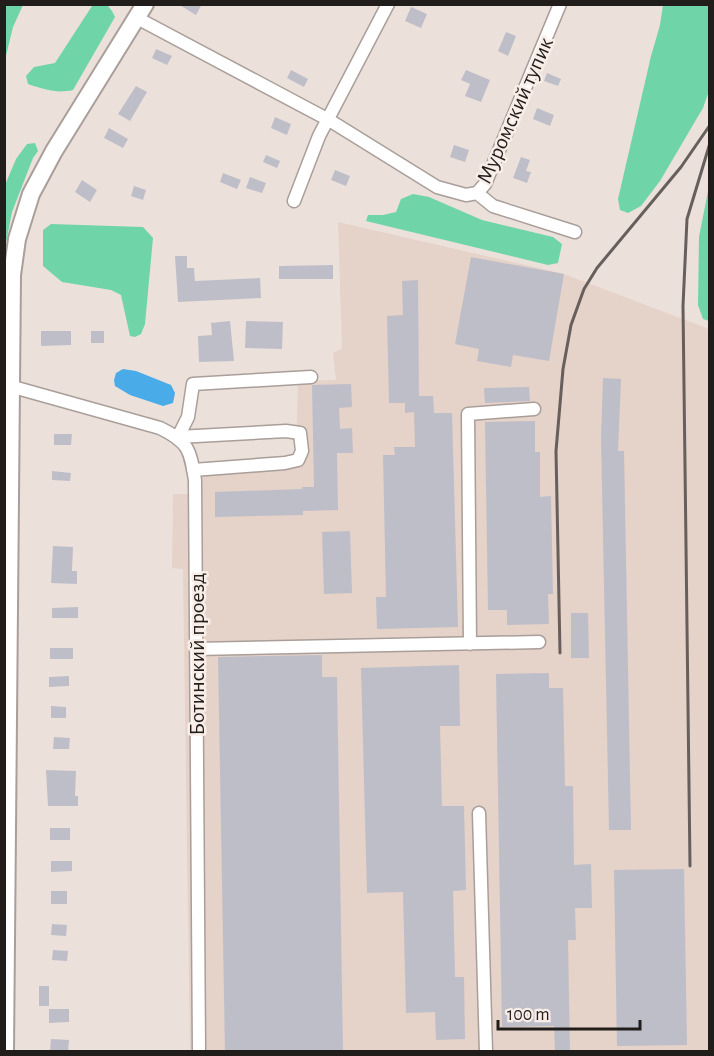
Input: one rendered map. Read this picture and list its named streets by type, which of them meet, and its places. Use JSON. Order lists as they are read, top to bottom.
{
  "streets": {
    "street": ["Муромский тупик", "Ботинский проезд"]
  },
  "scale_bar": "100 m"
}
